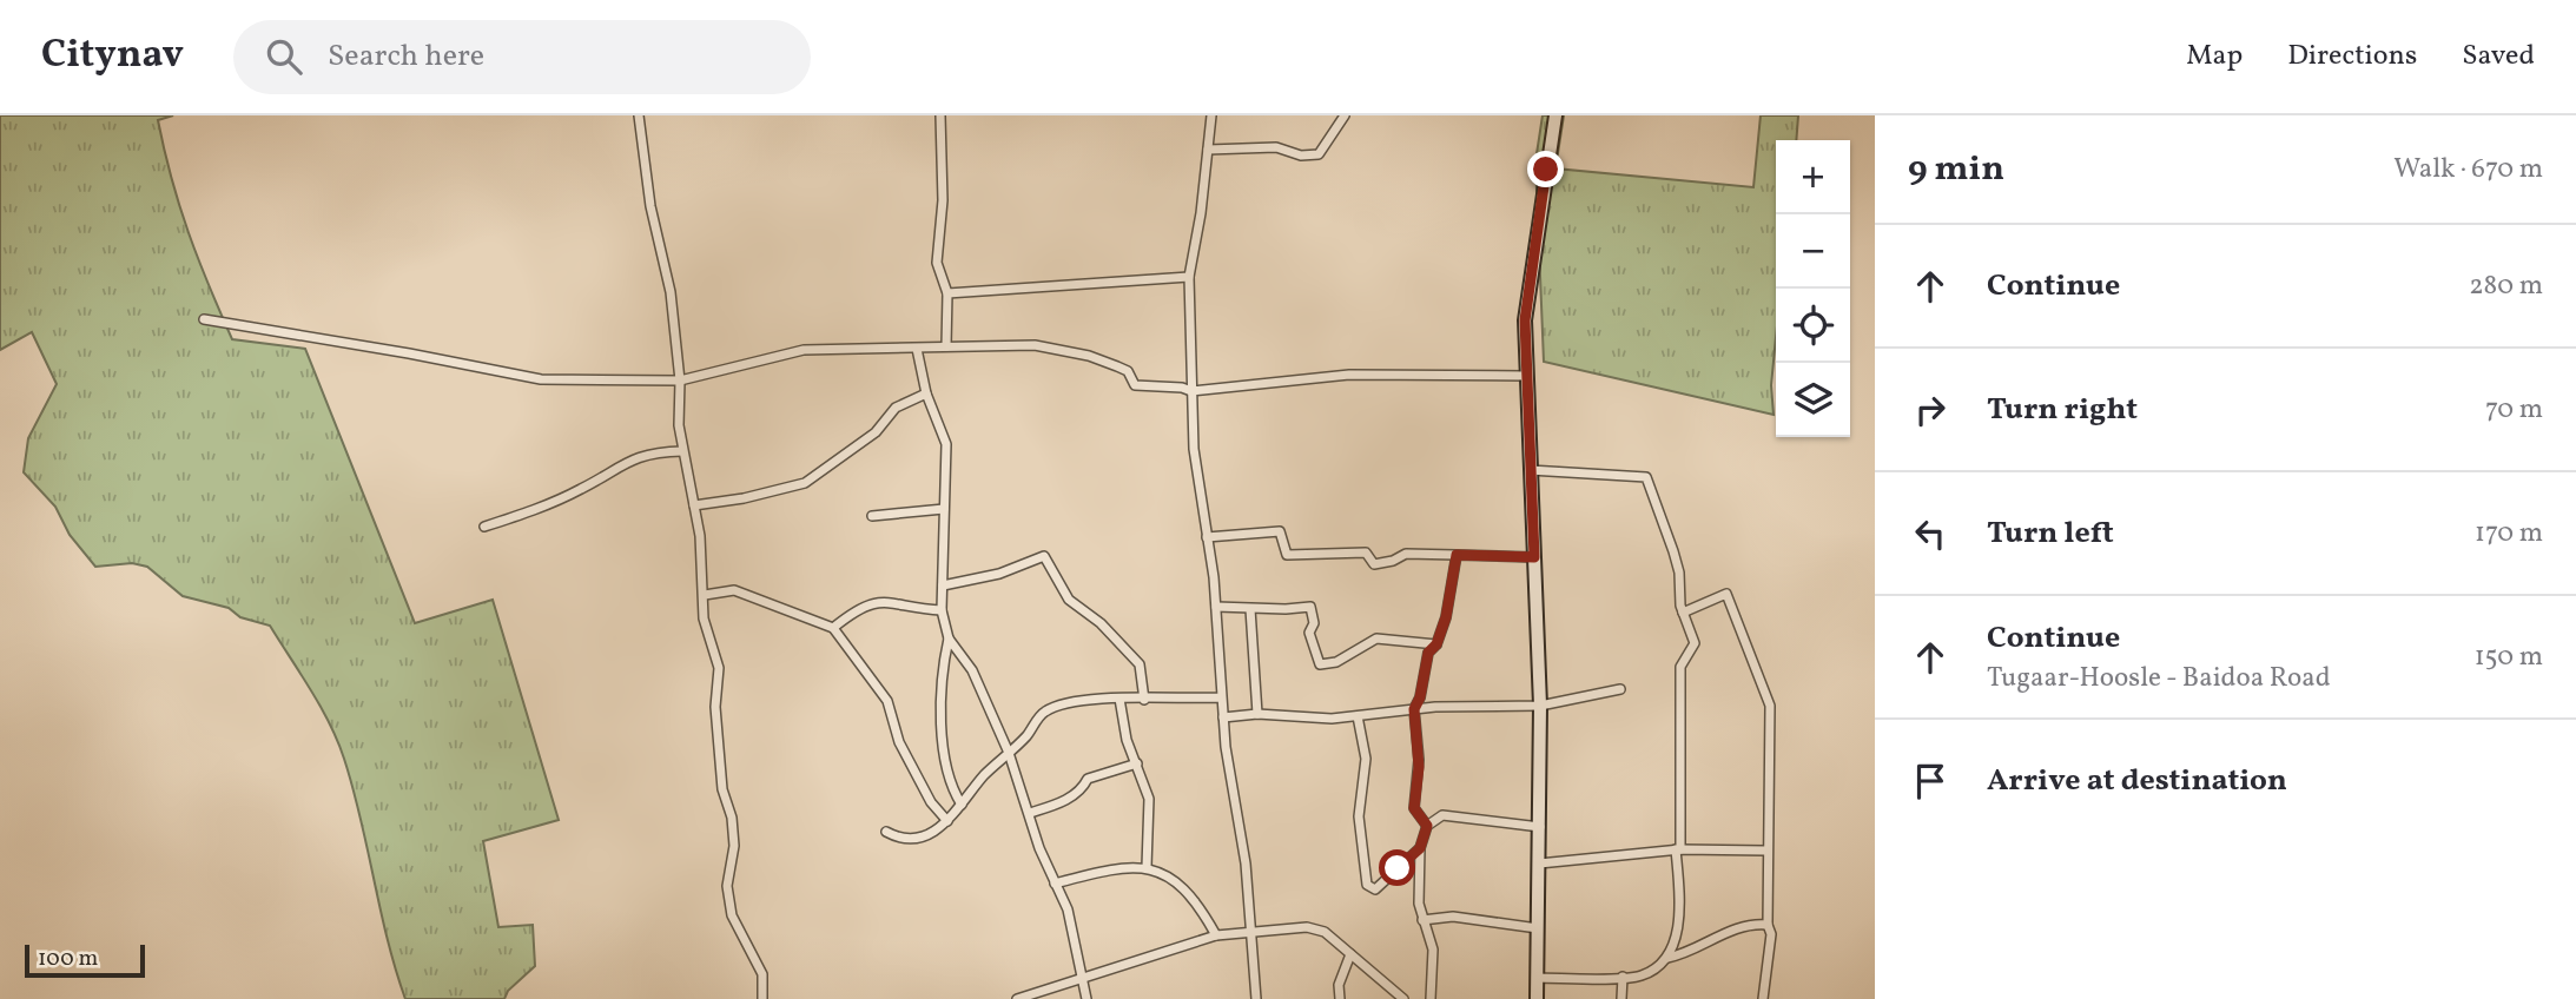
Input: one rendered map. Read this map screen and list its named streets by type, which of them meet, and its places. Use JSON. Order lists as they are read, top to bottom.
{
  "scale_bar": "100 m",
  "page": {
    "header": "Citynav",
    "search": "Search here",
    "nav": ["Map", "Directions", "Saved"],
    "heading": ["9 min", "Walk · 670 m"],
    "map_buttons": ["+", "−"],
    "list": [
      ["Continue", "280 m"],
      ["Turn right", "70 m"],
      ["Turn left", "170 m"],
      ["Continue", "Tugaar-Hoosle - Baidoa Road", "150 m"],
      "Arrive at destination"
    ],
    "scale": "100 m"
  }
}
